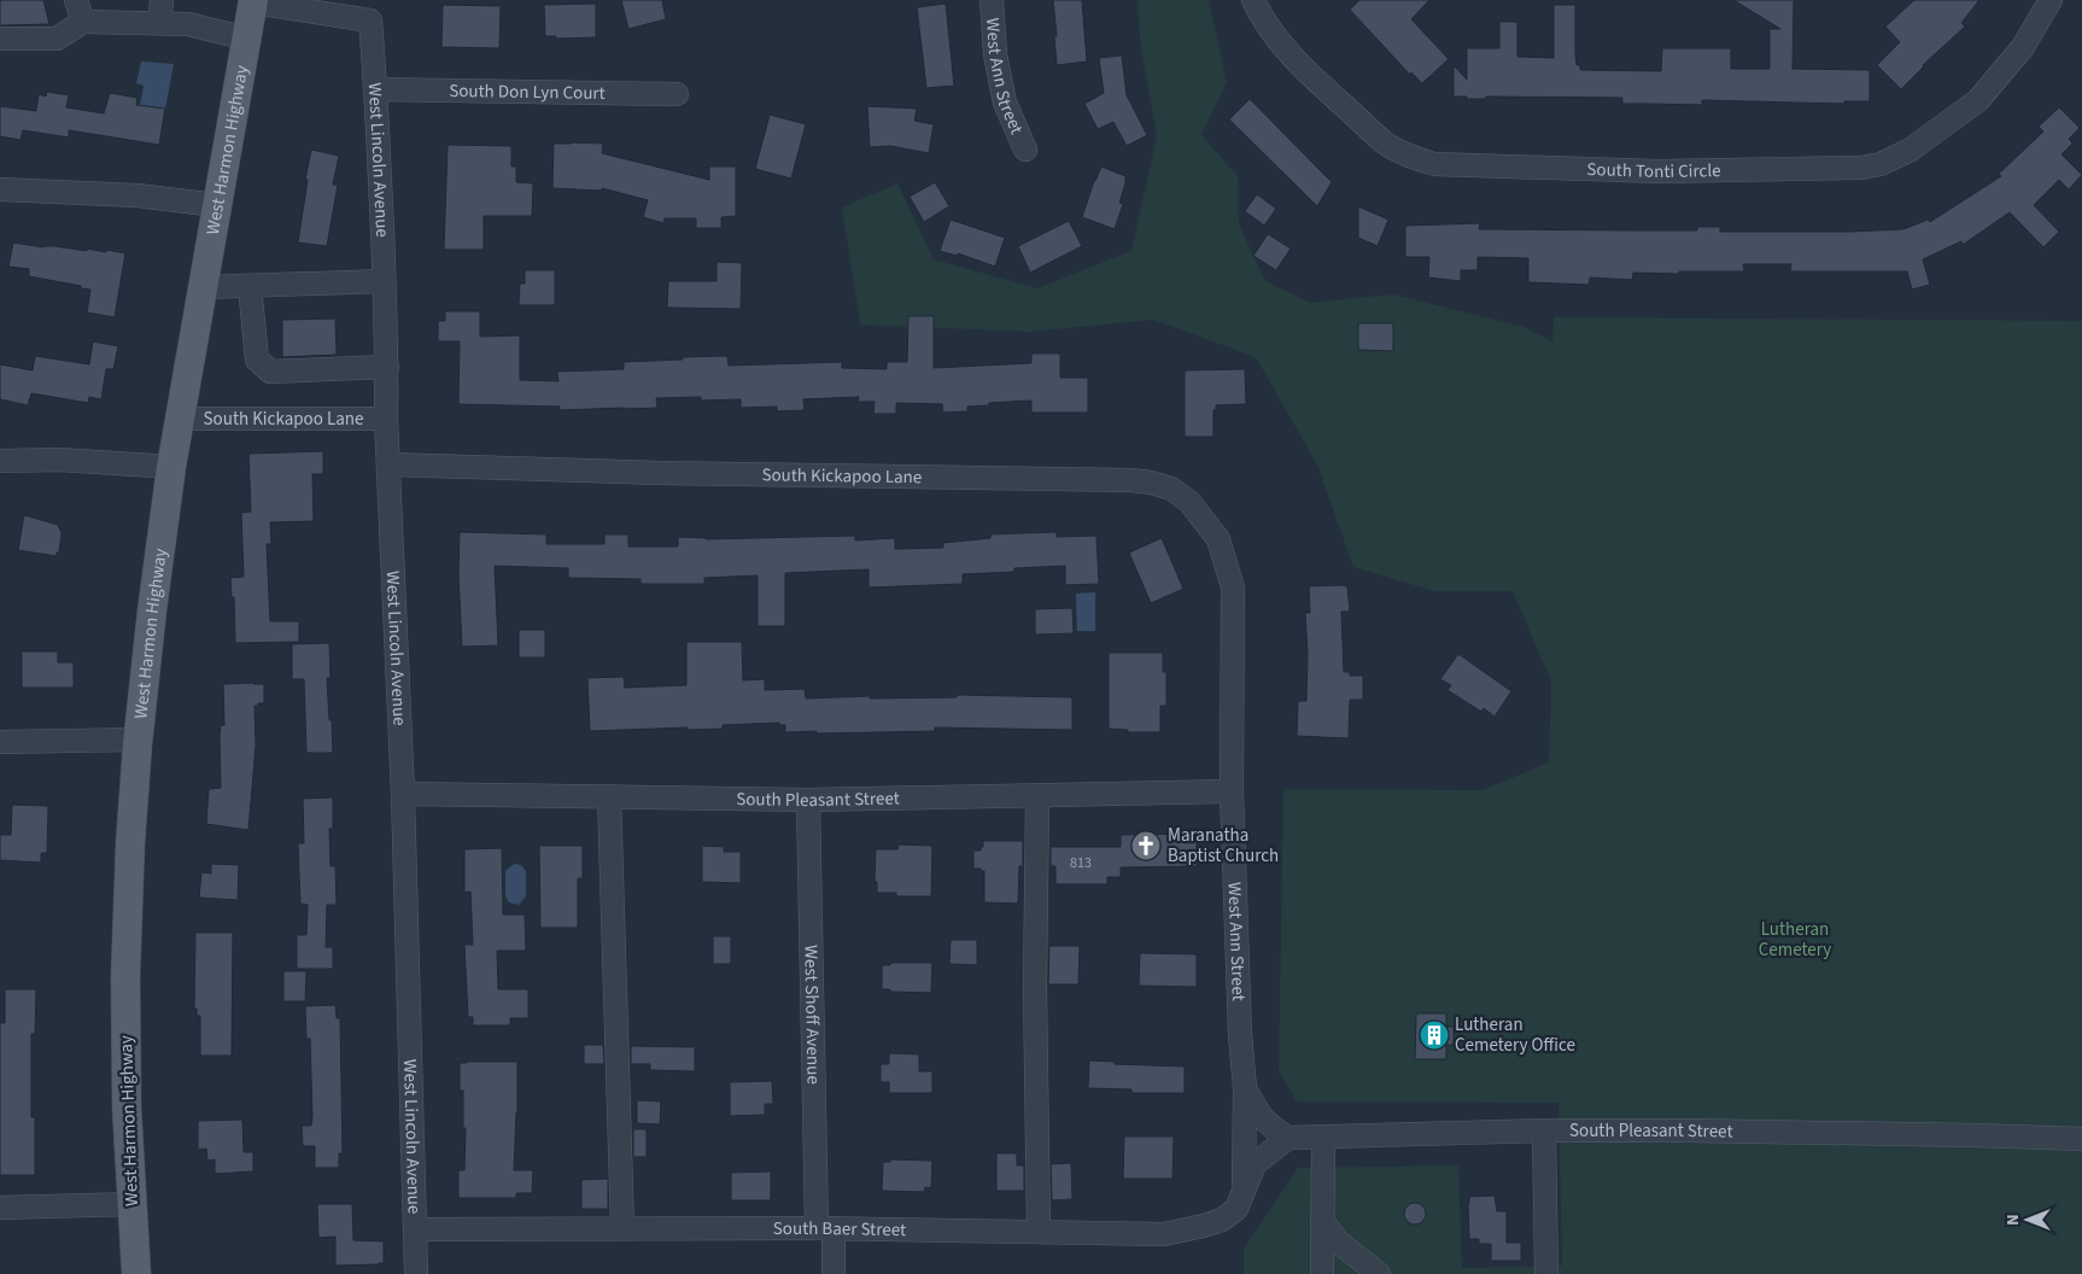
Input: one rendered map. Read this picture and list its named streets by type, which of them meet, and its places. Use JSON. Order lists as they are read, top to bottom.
{
  "streets": {
    "main road": ["West Harmon Highway"],
    "street": [
      "West Ann Street",
      "South Don Lyn Court",
      "West Lincoln Avenue",
      "South Tonti Circle",
      "South Kickapoo Lane",
      "South Pleasant Street",
      "West Shoff Avenue",
      "South Baer Street"
    ]
  },
  "crossings": [
    ["West Ann Street", "South Kickapoo Lane"],
    ["West Ann Street", "South Pleasant Street"],
    ["West Ann Street", "South Baer Street"],
    ["South Don Lyn Court", "West Lincoln Avenue"],
    ["West Harmon Highway", "West Lincoln Avenue"],
    ["West Harmon Highway", "South Kickapoo Lane"],
    ["West Lincoln Avenue", "South Kickapoo Lane"],
    ["West Lincoln Avenue", "South Pleasant Street"],
    ["West Lincoln Avenue", "South Baer Street"],
    ["South Pleasant Street", "West Shoff Avenue"],
    ["West Shoff Avenue", "South Baer Street"]
  ],
  "parks": ["Lutheran Cemetery"],
  "places": {
    "church": ["Maranatha Baptist Church"],
    "building": ["Lutheran Cemetery Office"]
  },
  "house_numbers": ["813"],
  "north": "left"
}
